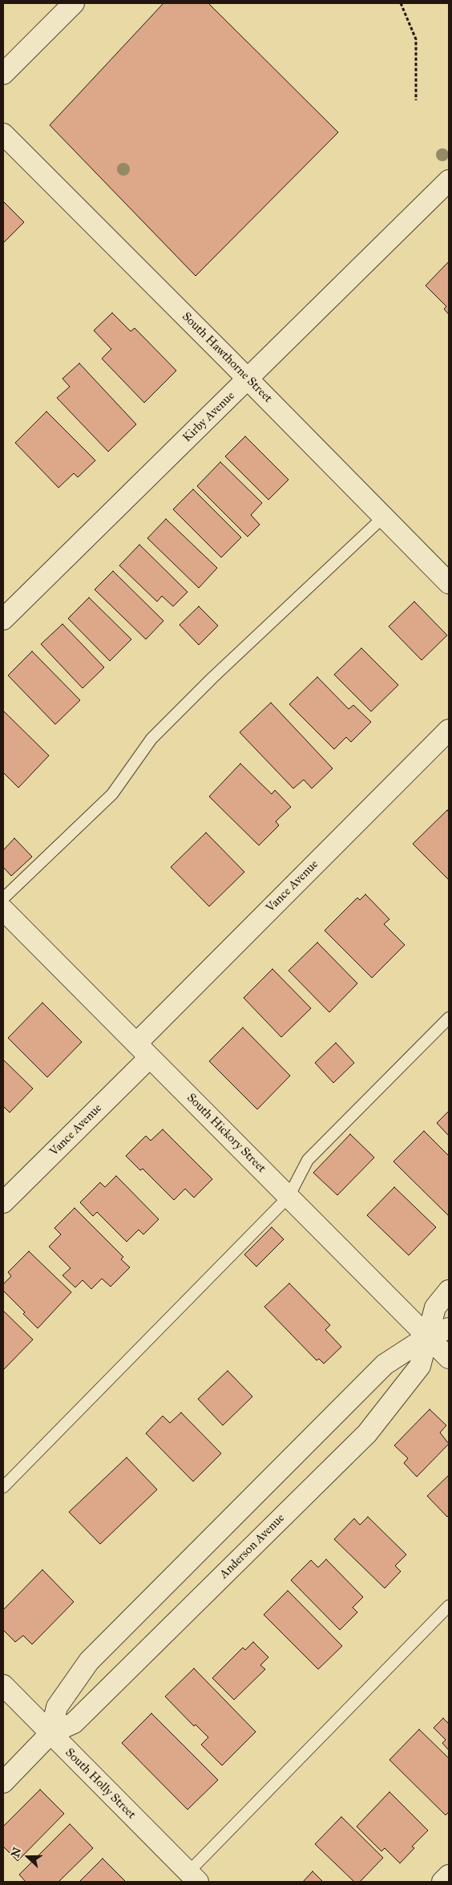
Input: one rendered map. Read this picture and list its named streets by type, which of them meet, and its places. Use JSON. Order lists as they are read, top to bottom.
{
  "streets": {
    "street": [
      "South Hawthorne Street",
      "Kirby Avenue",
      "Vance Avenue",
      "South Hickory Street",
      "Anderson Avenue",
      "South Holly Street"
    ]
  },
  "crossings": [
    ["South Hawthorne Street", "Kirby Avenue"],
    ["Vance Avenue", "South Hickory Street"],
    ["South Hickory Street", "Anderson Avenue"],
    ["Anderson Avenue", "South Holly Street"]
  ],
  "north": "left"
}
